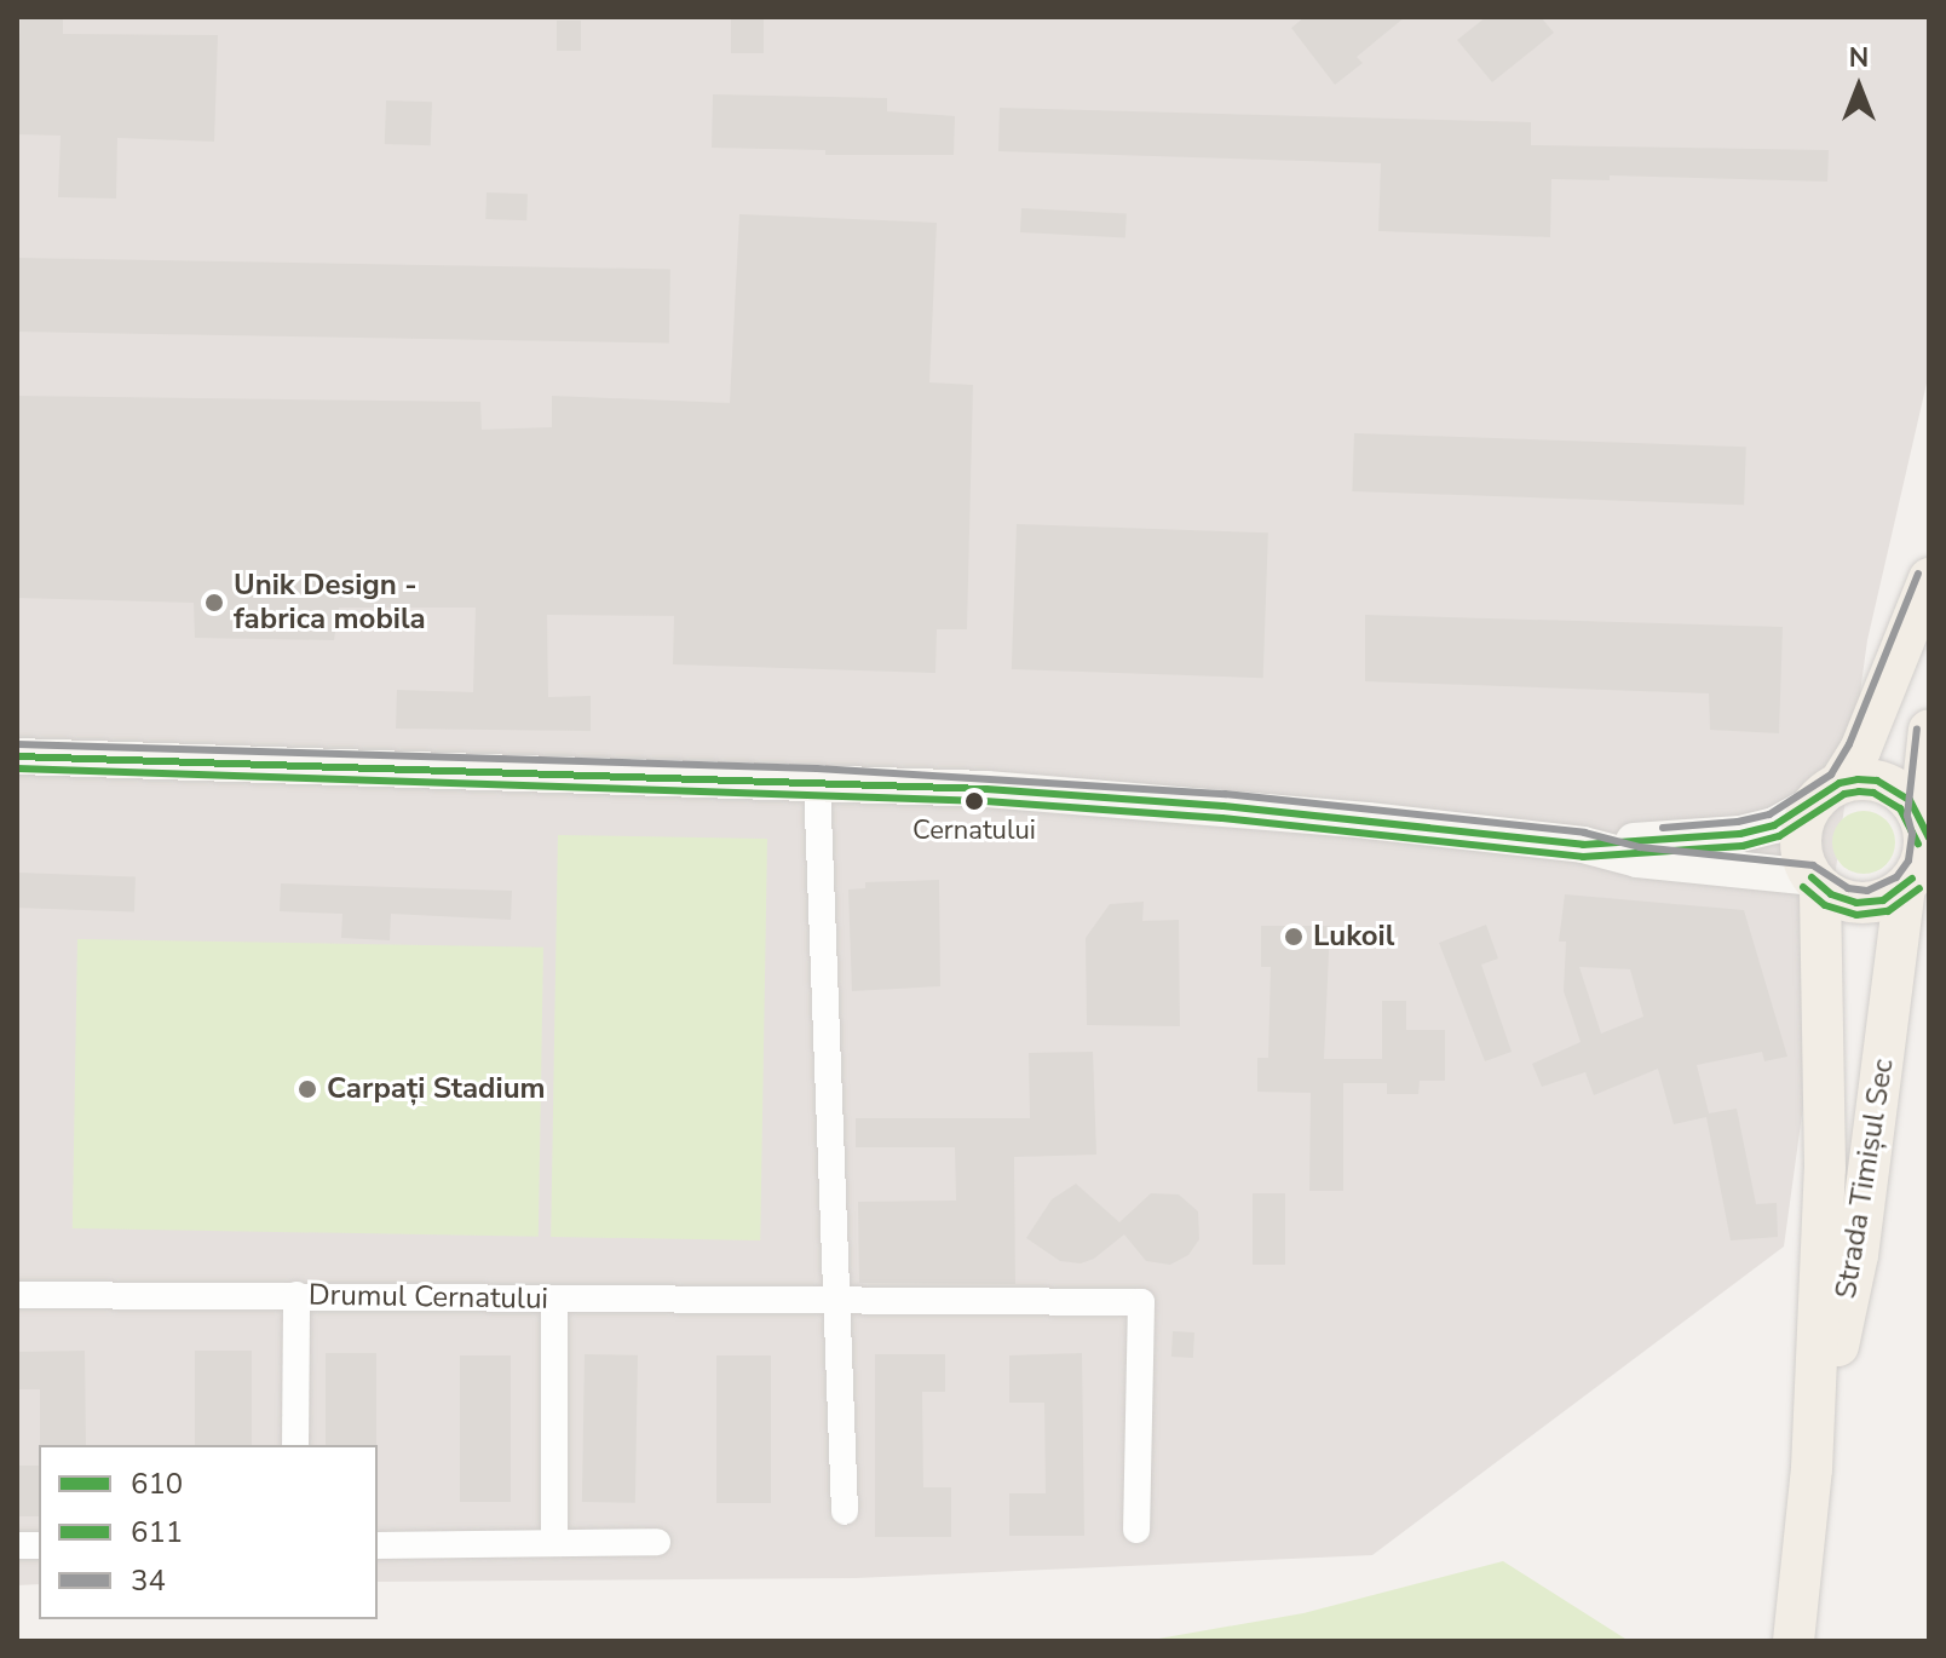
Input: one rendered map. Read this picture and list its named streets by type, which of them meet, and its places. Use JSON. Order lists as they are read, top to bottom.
{
  "streets": {
    "main road": ["Strada Timișul Sec"],
    "street": ["Drumul Cernatului"]
  },
  "places": [
    "Unik Design - fabrica mobila",
    "Cernatului",
    "Lukoil",
    "Carpați Stadium"
  ],
  "lines": ["transit line 34", "transit line 610", "transit line 611"],
  "legend": ["610", "611", "34"],
  "north": "top"
}
